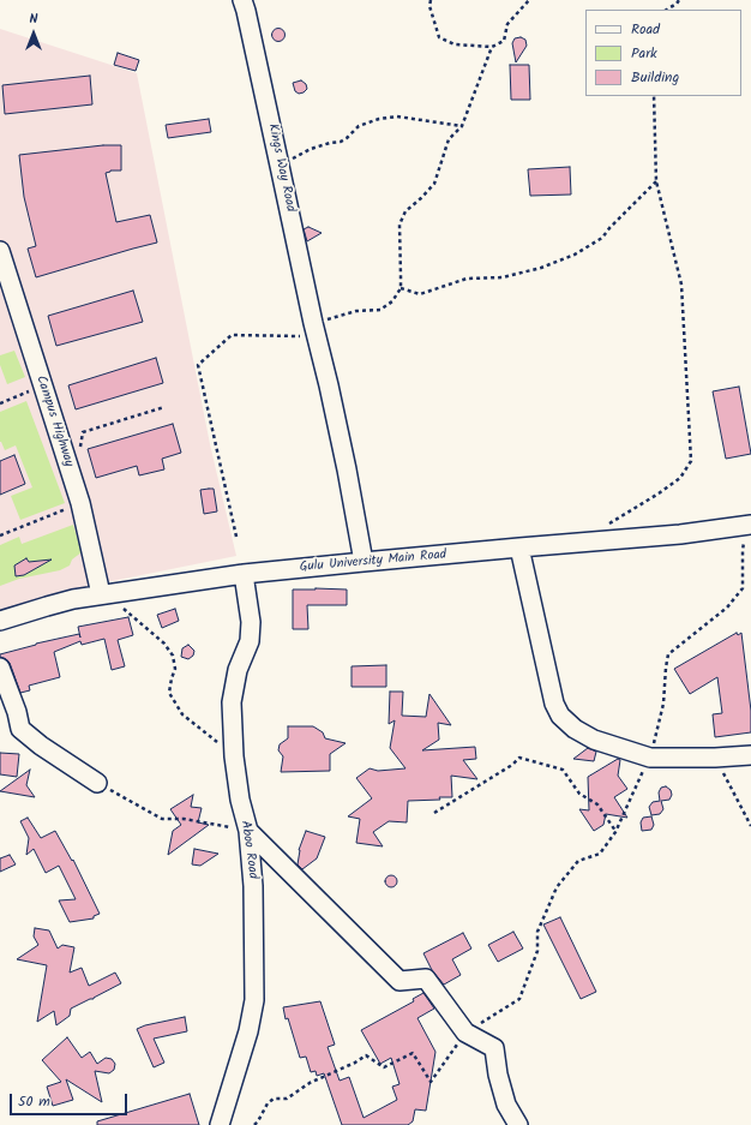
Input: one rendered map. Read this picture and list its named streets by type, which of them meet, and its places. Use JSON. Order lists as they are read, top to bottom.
{
  "streets": {
    "street": [
      "Kings Way Road",
      "Campus Highway",
      "Gulu University Main Road",
      "Aboo Road"
    ]
  },
  "crossings": [
    ["Kings Way Road", "Gulu University Main Road"],
    ["Campus Highway", "Gulu University Main Road"],
    ["Gulu University Main Road", "Aboo Road"]
  ],
  "legend": ["Road", "Park", "Building"],
  "scale_bar": "50 m",
  "north": "top"
}
